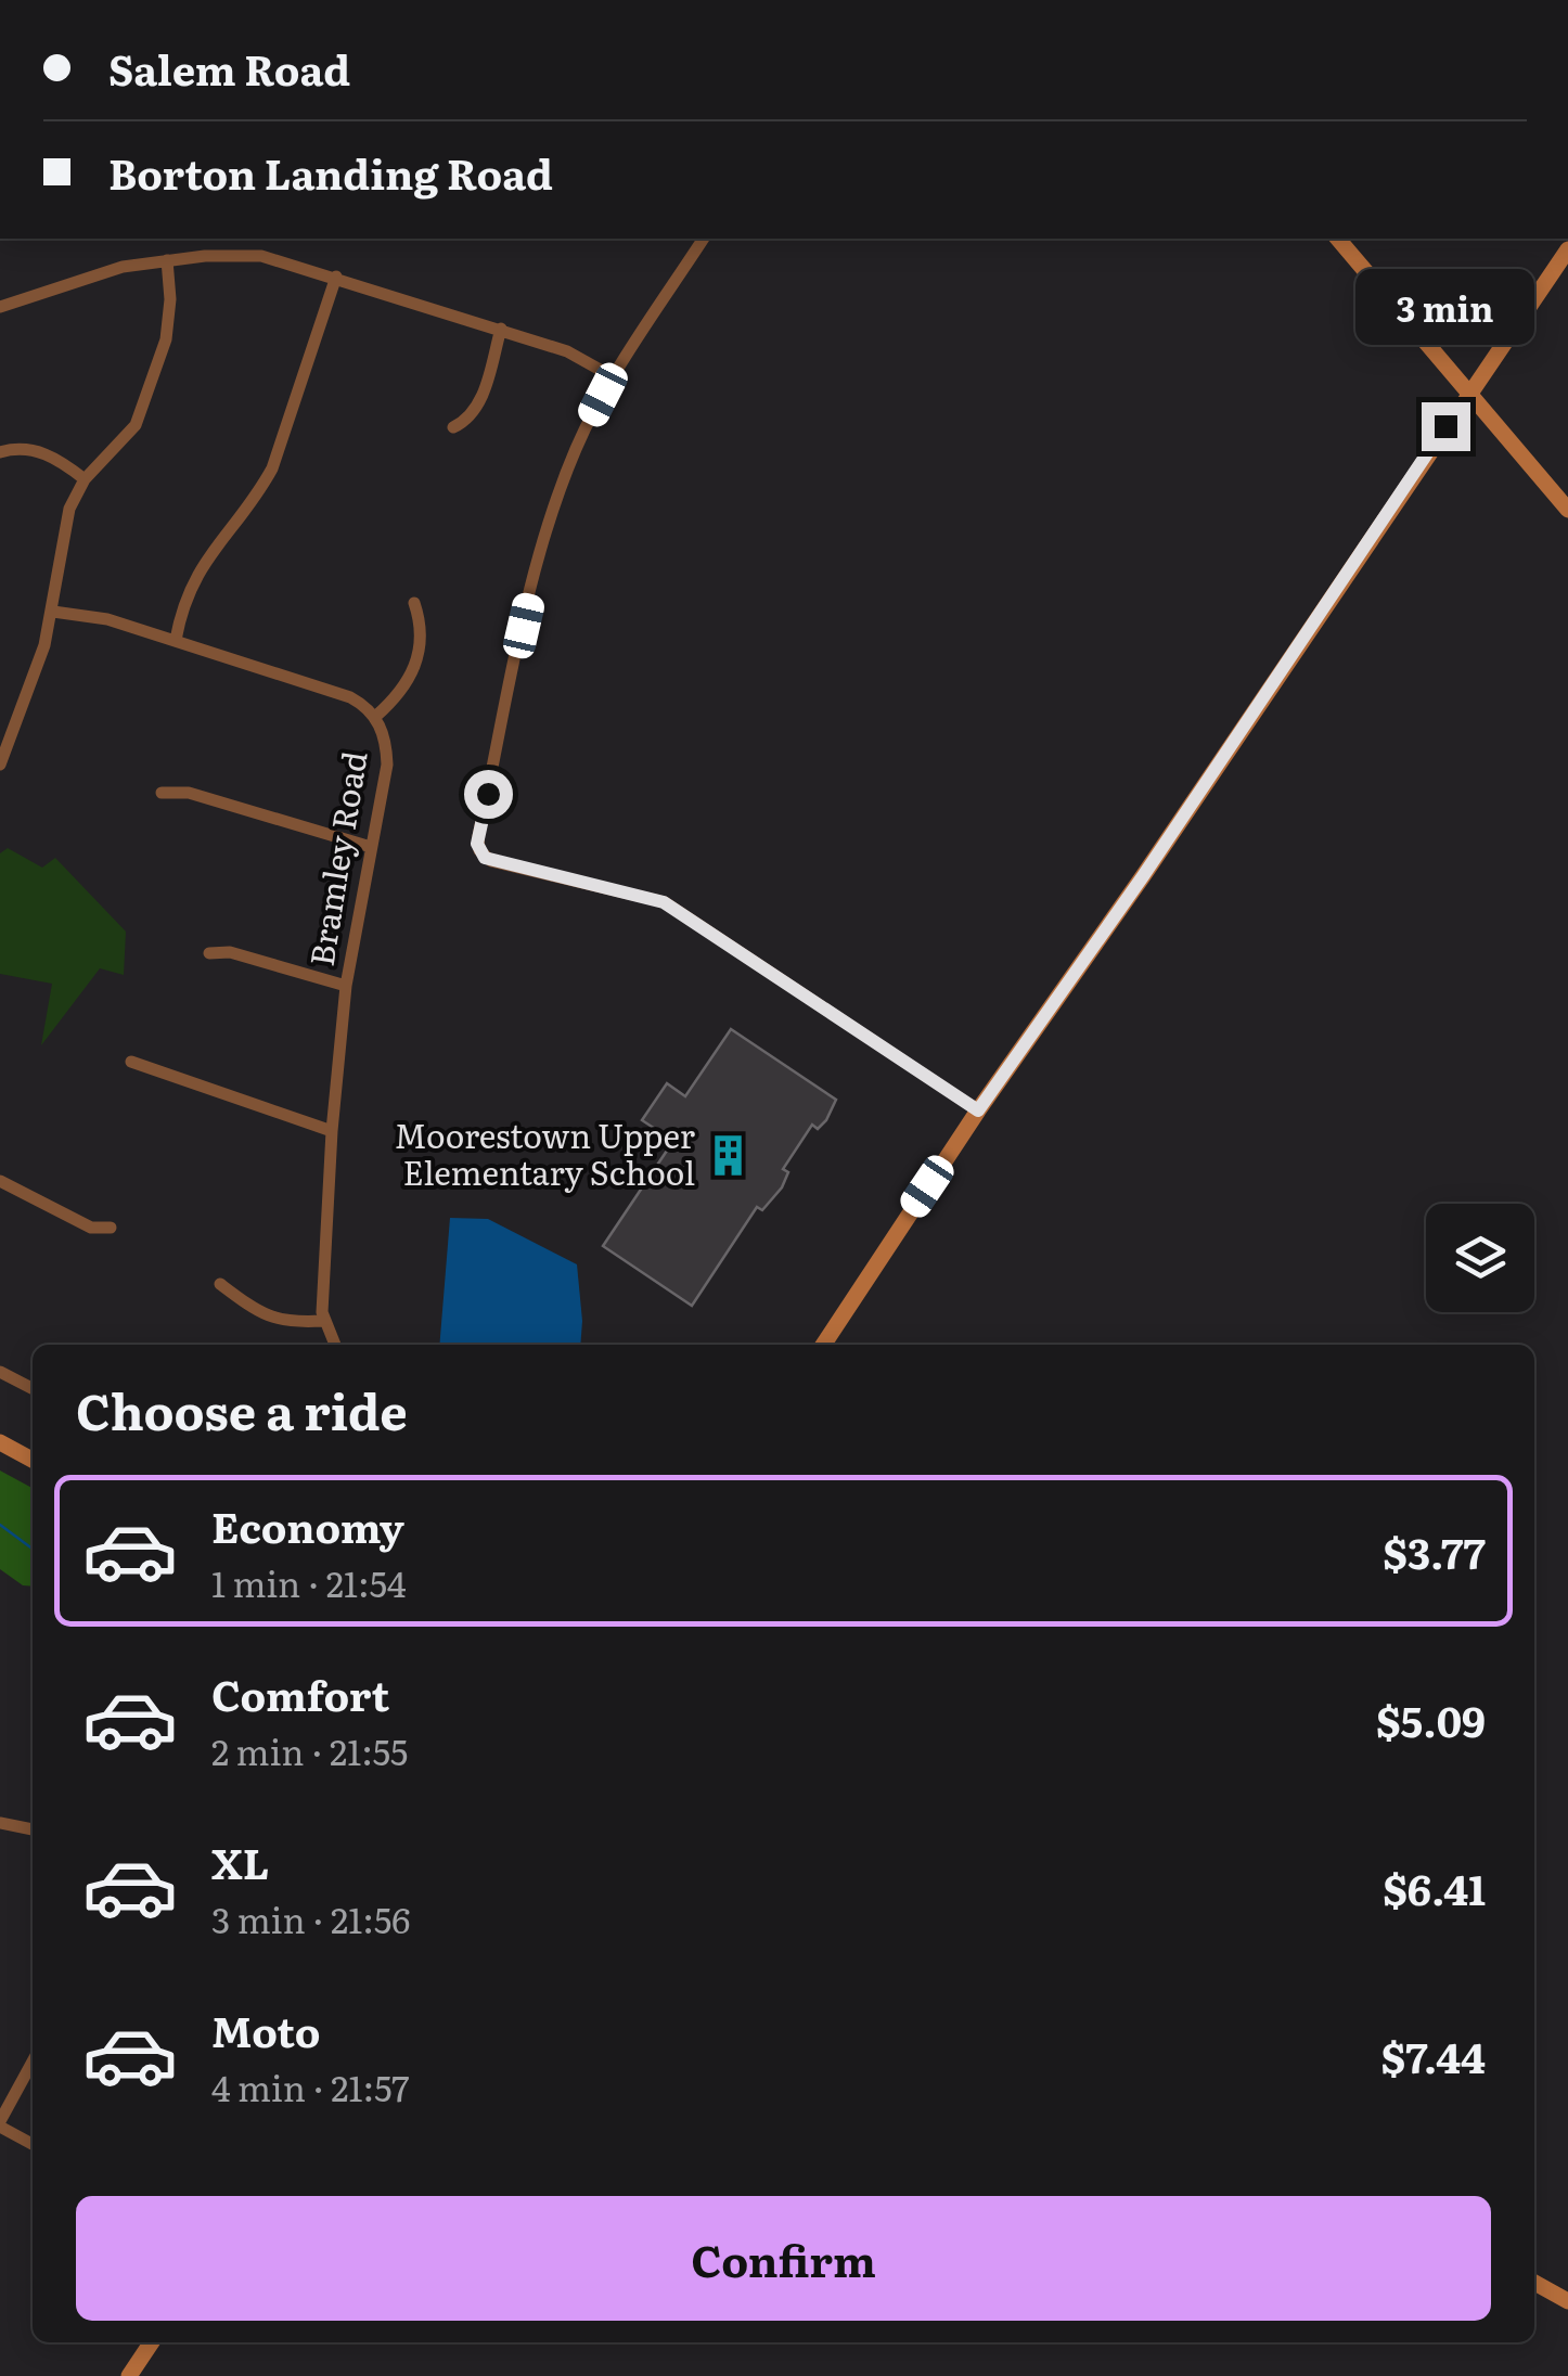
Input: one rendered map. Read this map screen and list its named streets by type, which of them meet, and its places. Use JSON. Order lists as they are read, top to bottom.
{
  "streets": {
    "street": ["Bramley Road"]
  },
  "places": {
    "building": ["Moorestown Upper Elementary School"]
  },
  "page": {
    "banner": ["Salem Road", "Borton Landing Road"],
    "bubble": "3 min",
    "heading": "Choose a ride",
    "list": [
      {
        "name": "Economy",
        "note": "1 min · 21:54",
        "value": "$3.77"
      },
      {
        "name": "Comfort",
        "note": "2 min · 21:55",
        "value": "$5.09"
      },
      {
        "name": "XL",
        "note": "3 min · 21:56",
        "value": "$6.41"
      },
      {
        "name": "Moto",
        "note": "4 min · 21:57",
        "value": "$7.44"
      }
    ],
    "buttons": "Confirm"
  }
}
